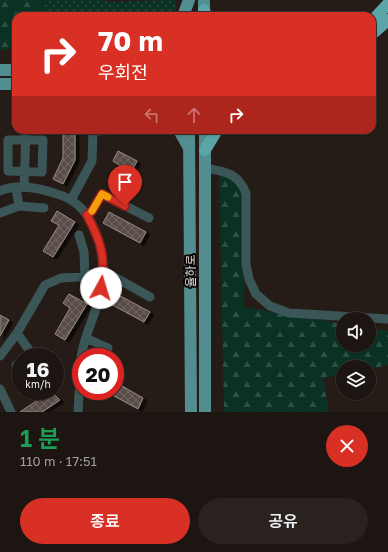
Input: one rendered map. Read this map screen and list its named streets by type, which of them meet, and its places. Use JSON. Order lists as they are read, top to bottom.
{
  "streets": {
    "main road": ["율하로"]
  },
  "page": {
    "turn": ["70 m", "우회전"],
    "speed": "16 km/h",
    "limit": "20",
    "heading": ["1 분", "110 m · 17:51"],
    "buttons": ["종료", "공유"]
  }
}
